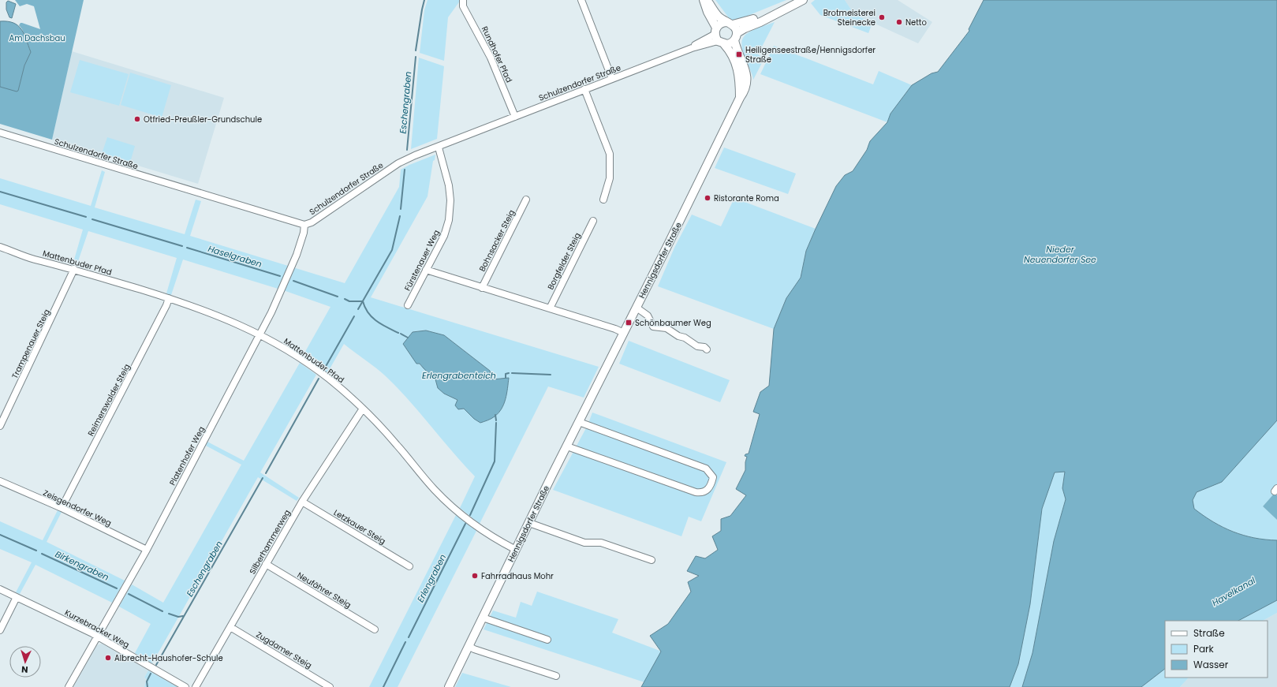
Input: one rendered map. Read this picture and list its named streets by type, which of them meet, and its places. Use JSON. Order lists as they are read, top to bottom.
{
  "streets": {
    "main road": ["Hennigsdorfer Straße"],
    "street": [
      "Rundhofer Pfad",
      "Schulzendorfer Straße",
      "Bohnsacker Steig",
      "Fürstenauer Weg",
      "Borgfelder Steig",
      "Mattenbuder Pfad",
      "Trampenauer Steig",
      "Reimerswalder Steig",
      "Platenhofer Weg",
      "Zeisgendorfer Weg",
      "Letzkauer Steig",
      "Silberhammerweg",
      "Neufährer Steig",
      "Kurzebracker Weg",
      "Zugdamer Steig"
    ]
  },
  "crossings": [
    ["Rundhofer Pfad", "Schulzendorfer Straße"],
    ["Schulzendorfer Straße", "Fürstenauer Weg"],
    ["Schulzendorfer Straße", "Hennigsdorfer Straße"],
    ["Schulzendorfer Straße", "Platenhofer Weg"],
    ["Hennigsdorfer Straße", "Mattenbuder Pfad"],
    ["Mattenbuder Pfad", "Trampenauer Steig"],
    ["Mattenbuder Pfad", "Reimerswalder Steig"],
    ["Mattenbuder Pfad", "Platenhofer Weg"],
    ["Mattenbuder Pfad", "Silberhammerweg"],
    ["Reimerswalder Steig", "Zeisgendorfer Weg"],
    ["Platenhofer Weg", "Zeisgendorfer Weg"],
    ["Platenhofer Weg", "Kurzebracker Weg"],
    ["Letzkauer Steig", "Silberhammerweg"],
    ["Silberhammerweg", "Neufährer Steig"],
    ["Silberhammerweg", "Zugdamer Steig"]
  ],
  "water": [
    "Eschengraben",
    "Nieder Neuendorfer See",
    "Haselgraben",
    "Erlengrabenteich",
    "Birkengraben",
    "Erlengraben",
    "Havelkanal"
  ],
  "parks": ["Am Dachsbau"],
  "places": {
    "other": [
      "Brotmeisterei Steinecke",
      "Netto",
      "Otfried-Preußler-Grundschule",
      "Ristorante Roma",
      "Fahrradhaus Mohr",
      "Albrecht-Haushofer-Schule"
    ],
    "transit": ["Heiligenseestraße/Hennigsdorfer Straße", "Schönbaumer Weg"]
  },
  "legend": ["Straße", "Park", "Wasser"],
  "north": "bottom"
}
